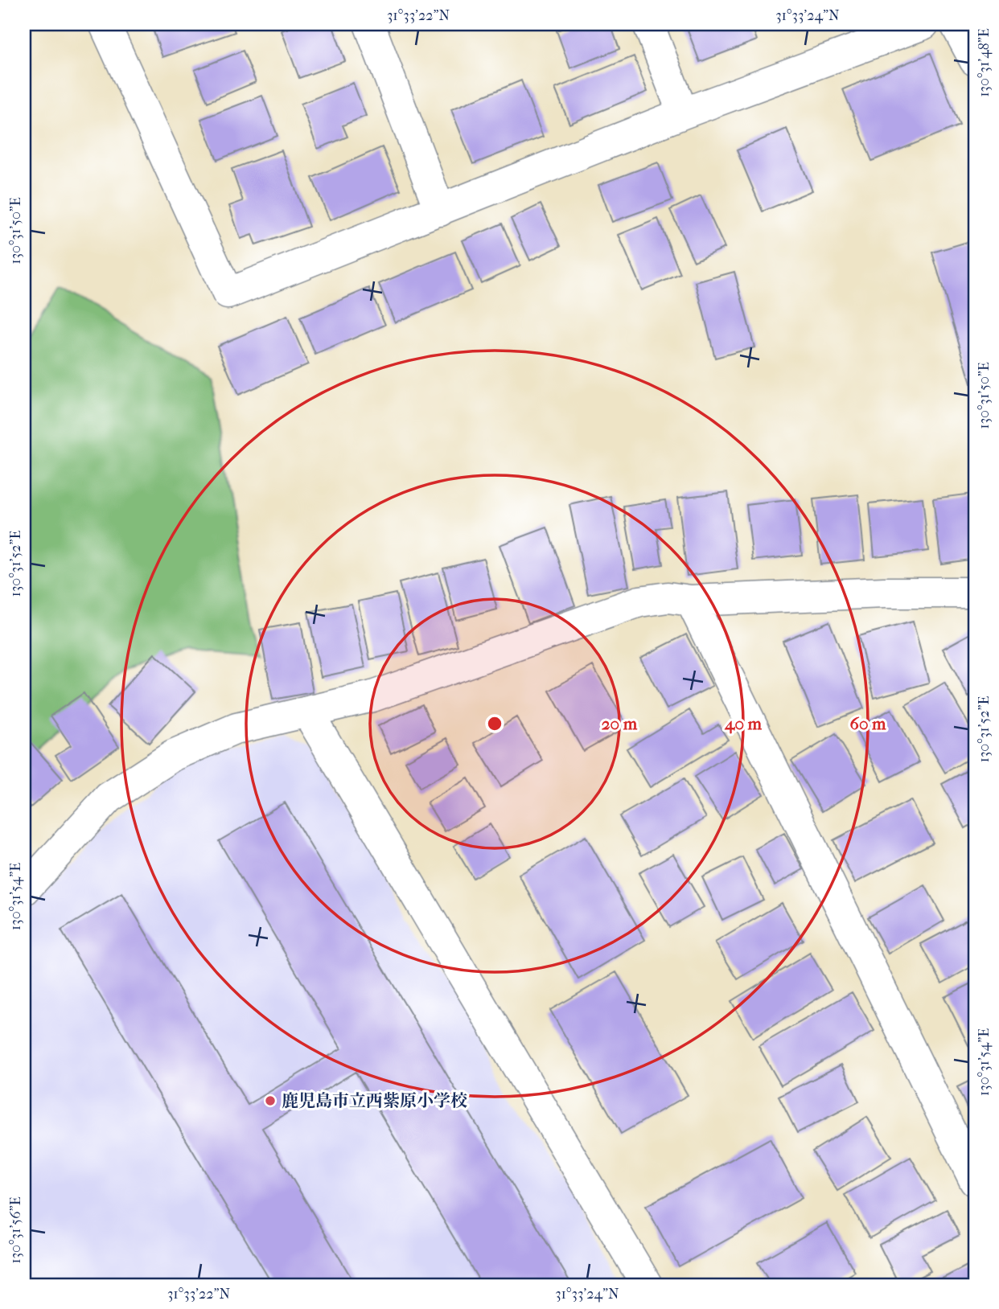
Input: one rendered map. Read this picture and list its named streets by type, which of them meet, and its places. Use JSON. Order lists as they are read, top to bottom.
{
  "places": ["鹿児島市立西紫原小学校"],
  "coordinates": [
    "31°33'22\"N",
    "31°33'24\"N",
    "130°31'48\"E",
    "130°31'50\"E",
    "130°31'52\"E",
    "130°31'54\"E",
    "130°31'56\"E"
  ],
  "rings": ["20 m", "40 m", "60 m"]
}
